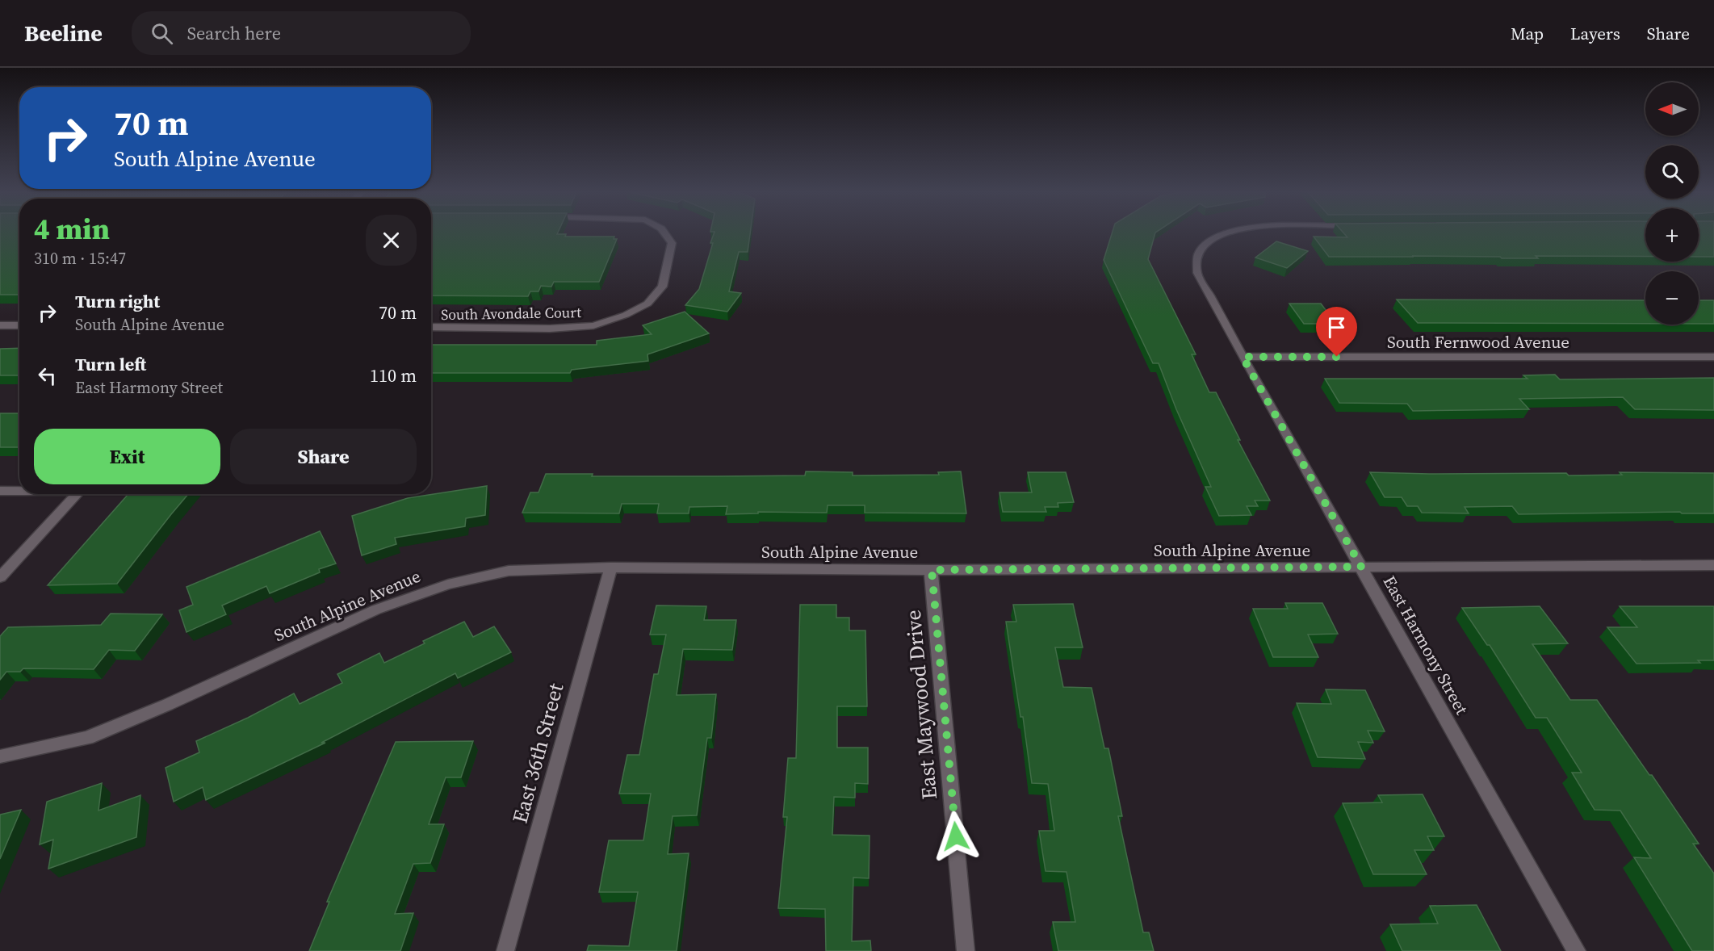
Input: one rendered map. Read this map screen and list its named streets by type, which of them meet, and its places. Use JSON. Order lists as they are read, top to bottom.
{
  "streets": {
    "street": [
      "South Avondale Court",
      "South Fernwood Avenue",
      "South Alpine Avenue",
      "East Harmony Street",
      "East Maywood Drive",
      "East 36th Street"
    ]
  },
  "crossings": [
    ["South Fernwood Avenue", "East Harmony Street"],
    ["South Alpine Avenue", "East Harmony Street"],
    ["South Alpine Avenue", "East Maywood Drive"],
    ["South Alpine Avenue", "East 36th Street"]
  ],
  "north": "left",
  "page": {
    "header": "Beeline",
    "search": "Search here",
    "nav": ["Map", "Layers", "Share"],
    "map_buttons": ["+", "−"],
    "turn": ["70 m", "South Alpine Avenue"],
    "heading": ["4 min", "310 m · 15:47"],
    "list": [
      {
        "name": "Turn right",
        "note": "South Alpine Avenue",
        "value": "70 m"
      },
      {
        "name": "Turn left",
        "note": "East Harmony Street",
        "value": "110 m"
      }
    ],
    "buttons": ["Exit", "Share"]
  }
}
